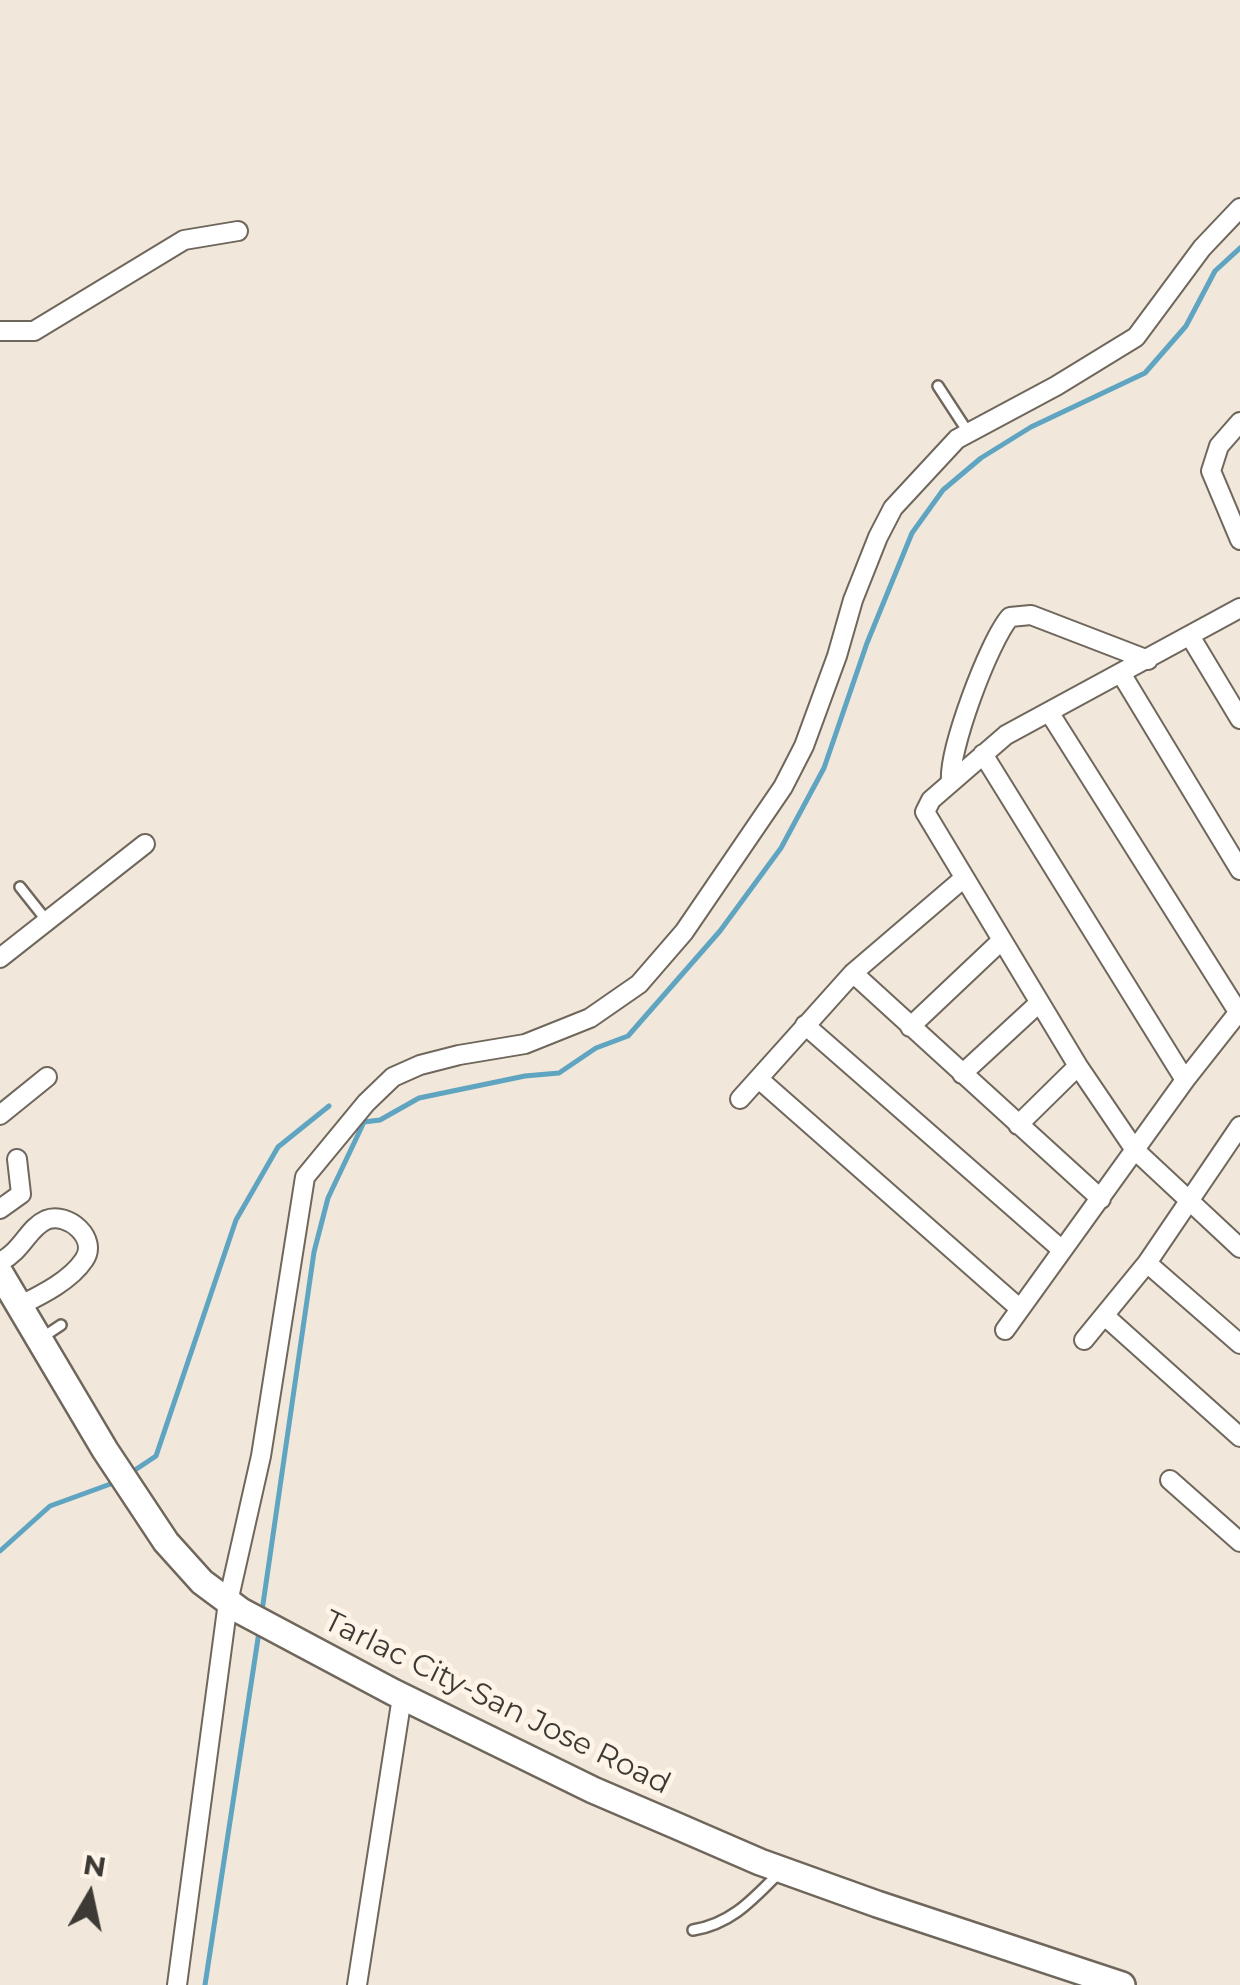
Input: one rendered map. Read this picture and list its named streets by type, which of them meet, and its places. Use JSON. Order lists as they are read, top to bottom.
{
  "streets": {
    "main road": ["Tarlac City-San Jose Road"]
  },
  "north": "top"
}
